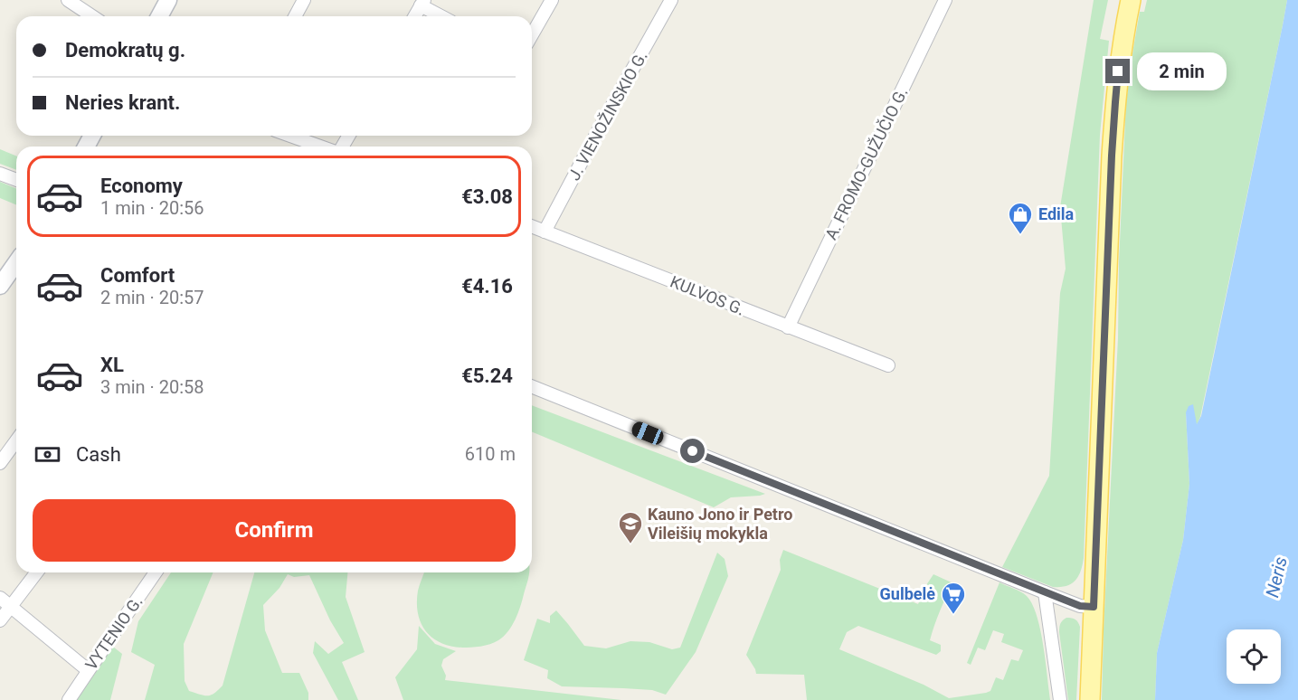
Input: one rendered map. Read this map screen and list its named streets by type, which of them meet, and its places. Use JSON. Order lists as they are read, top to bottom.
{
  "streets": {
    "street": [
      "J. VIENOŽINSKIO G.",
      "A. FROMO-GUŽUČIO G.",
      "KULVOS G.",
      "VYTENIO G."
    ]
  },
  "crossings": [
    ["J. VIENOŽINSKIO G.", "KULVOS G."],
    ["A. FROMO-GUŽUČIO G.", "KULVOS G."]
  ],
  "water": ["Neris"],
  "places": {
    "shop": ["Edila"],
    "school or university": ["Kauno Jono ir Petro Vileišių mokykla"],
    "supermarket": ["Gulbelė"]
  },
  "page": {
    "banner": ["Demokratų g.", "Neries krant."],
    "bubble": "2 min",
    "list": [
      {
        "name": "Economy",
        "note": "1 min · 20:56",
        "value": "€3.08"
      },
      {
        "name": "Comfort",
        "note": "2 min · 20:57",
        "value": "€4.16"
      },
      {
        "name": "XL",
        "note": "3 min · 20:58",
        "value": "€5.24"
      }
    ],
    "pay": ["Cash", "610 m"],
    "buttons": "Confirm"
  }
}
